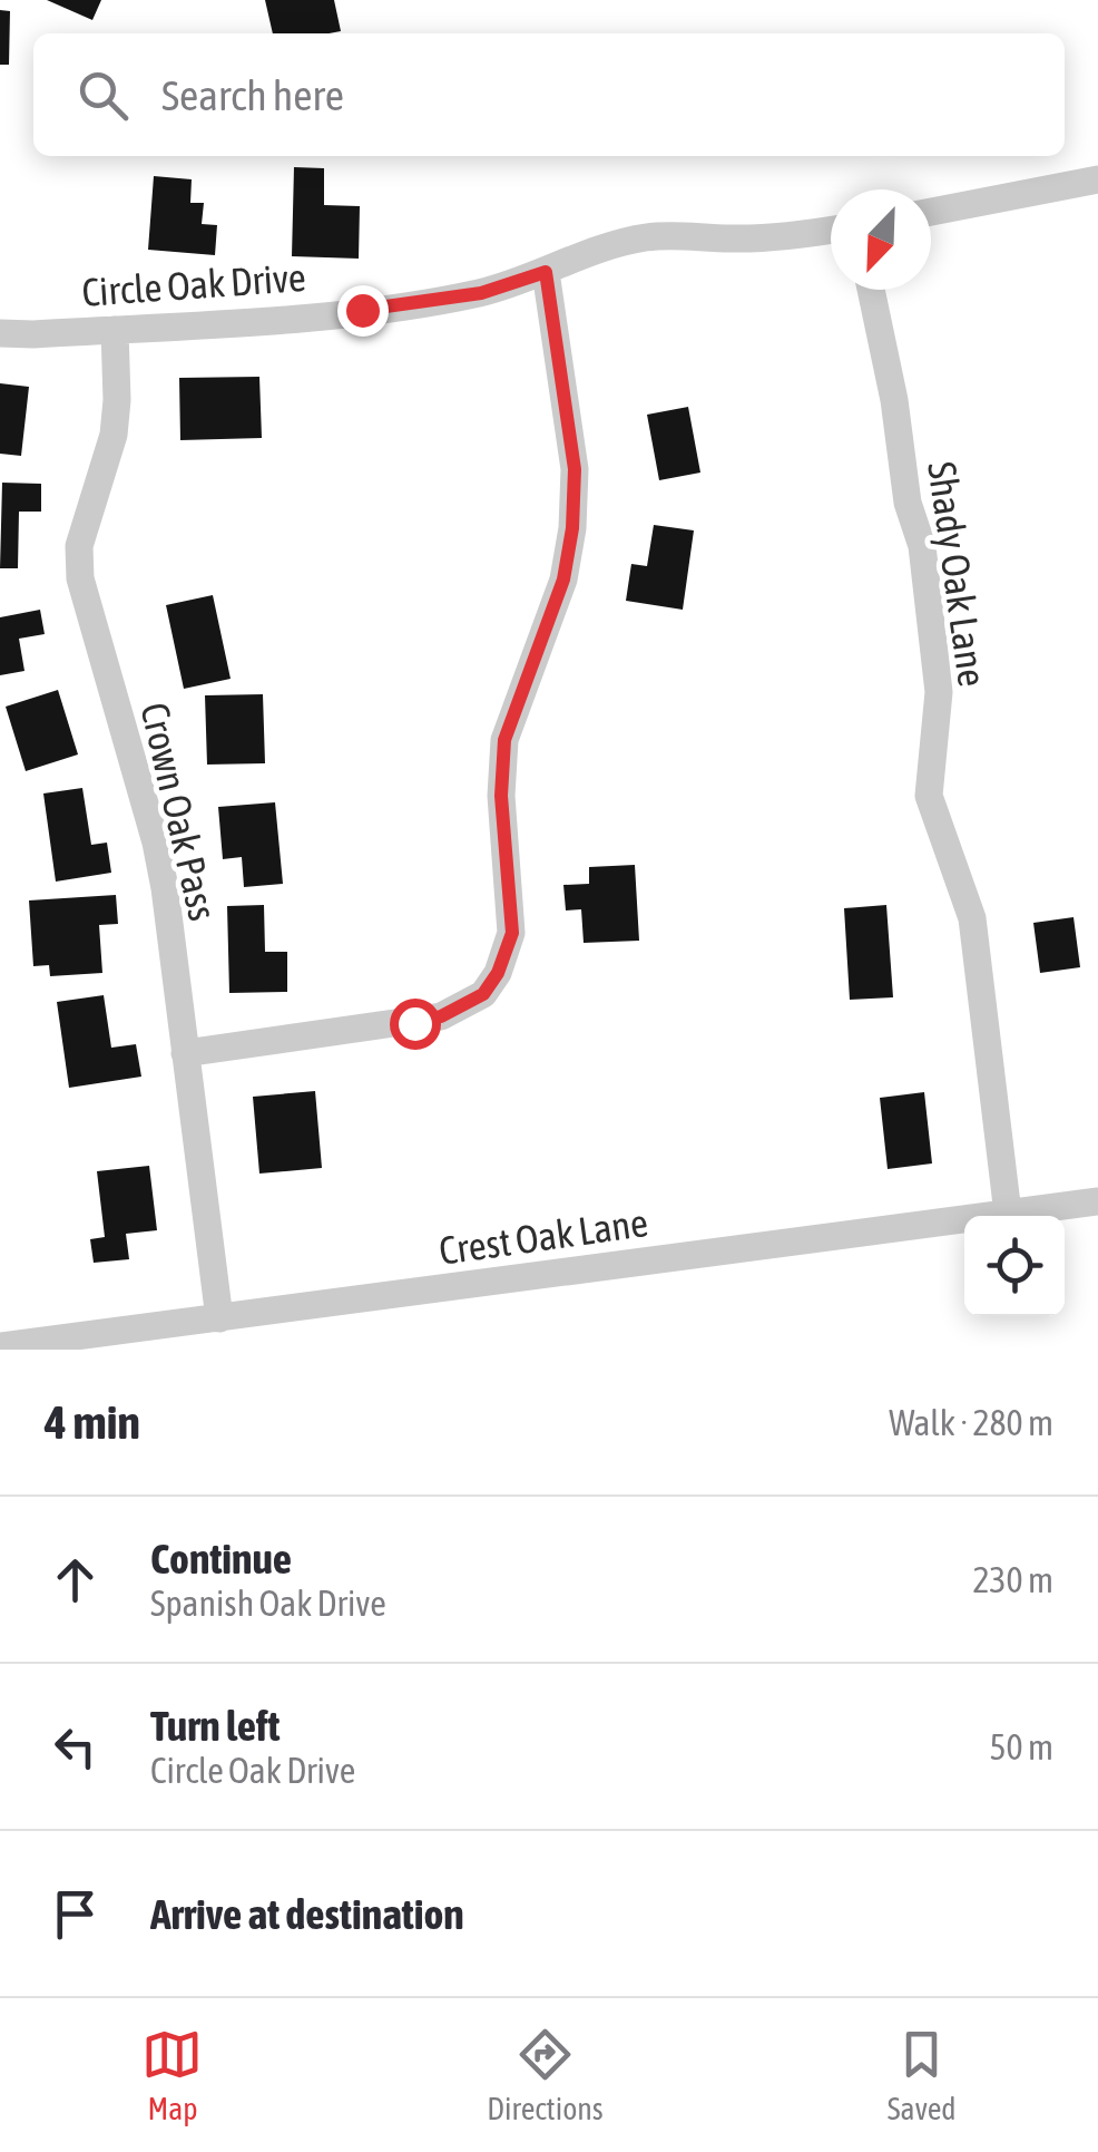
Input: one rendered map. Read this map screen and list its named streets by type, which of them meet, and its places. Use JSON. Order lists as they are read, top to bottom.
{
  "streets": {
    "street": [
      "Circle Oak Drive",
      "Shady Oak Lane",
      "Crown Oak Pass",
      "Crest Oak Lane"
    ]
  },
  "crossings": [
    ["Circle Oak Drive", "Crown Oak Pass"],
    ["Shady Oak Lane", "Crest Oak Lane"],
    ["Crown Oak Pass", "Crest Oak Lane"]
  ],
  "north": "bottom left",
  "page": {
    "search": "Search here",
    "heading": ["4 min", "Walk · 280 m"],
    "list": [
      ["Continue", "Spanish Oak Drive", "230 m"],
      ["Turn left", "Circle Oak Drive", "50 m"],
      "Arrive at destination"
    ],
    "nav": ["Map", "Directions", "Saved"]
  }
}
